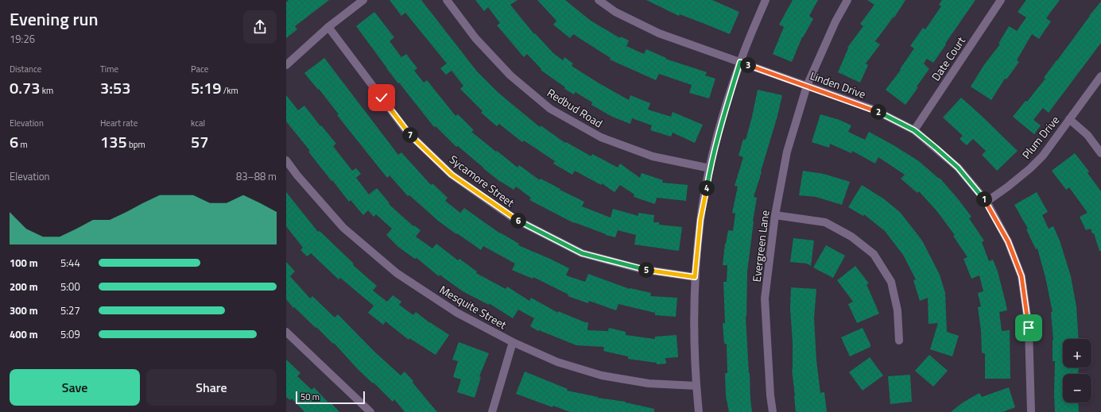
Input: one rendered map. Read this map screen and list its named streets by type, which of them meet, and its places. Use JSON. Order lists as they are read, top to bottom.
{
  "streets": {
    "street": [
      "Date Court",
      "Linden Drive",
      "Redbud Road",
      "Plum Drive",
      "Sycamore Street",
      "Evergreen Lane",
      "Mesquite Street"
    ]
  },
  "crossings": [
    ["Date Court", "Linden Drive"],
    ["Linden Drive", "Plum Drive"],
    ["Linden Drive", "Evergreen Lane"]
  ],
  "scale_bar": "50 m",
  "page": {
    "heading": ["Evening run", "19:26"],
    "stats": [
      ["Distance", "0.73 km"],
      ["Time", "3:53"],
      ["Pace", "5:19 /km"],
      ["Elevation", "6 m"],
      ["Heart rate", "135 bpm"],
      ["kcal", "57"]
    ],
    "pins": [
      "3",
      "2",
      "7",
      "4",
      "1",
      "6",
      "5"
    ],
    "chart": ["Elevation", "83–88 m"],
    "list": [
      {
        "name": "100 m",
        "note": "5:44"
      },
      {
        "name": "200 m",
        "note": "5:00"
      },
      {
        "name": "300 m",
        "note": "5:27"
      },
      {
        "name": "400 m",
        "note": "5:09"
      }
    ],
    "map_buttons": ["+", "−"],
    "buttons": ["Save", "Share"],
    "scale": "50 m"
  }
}
